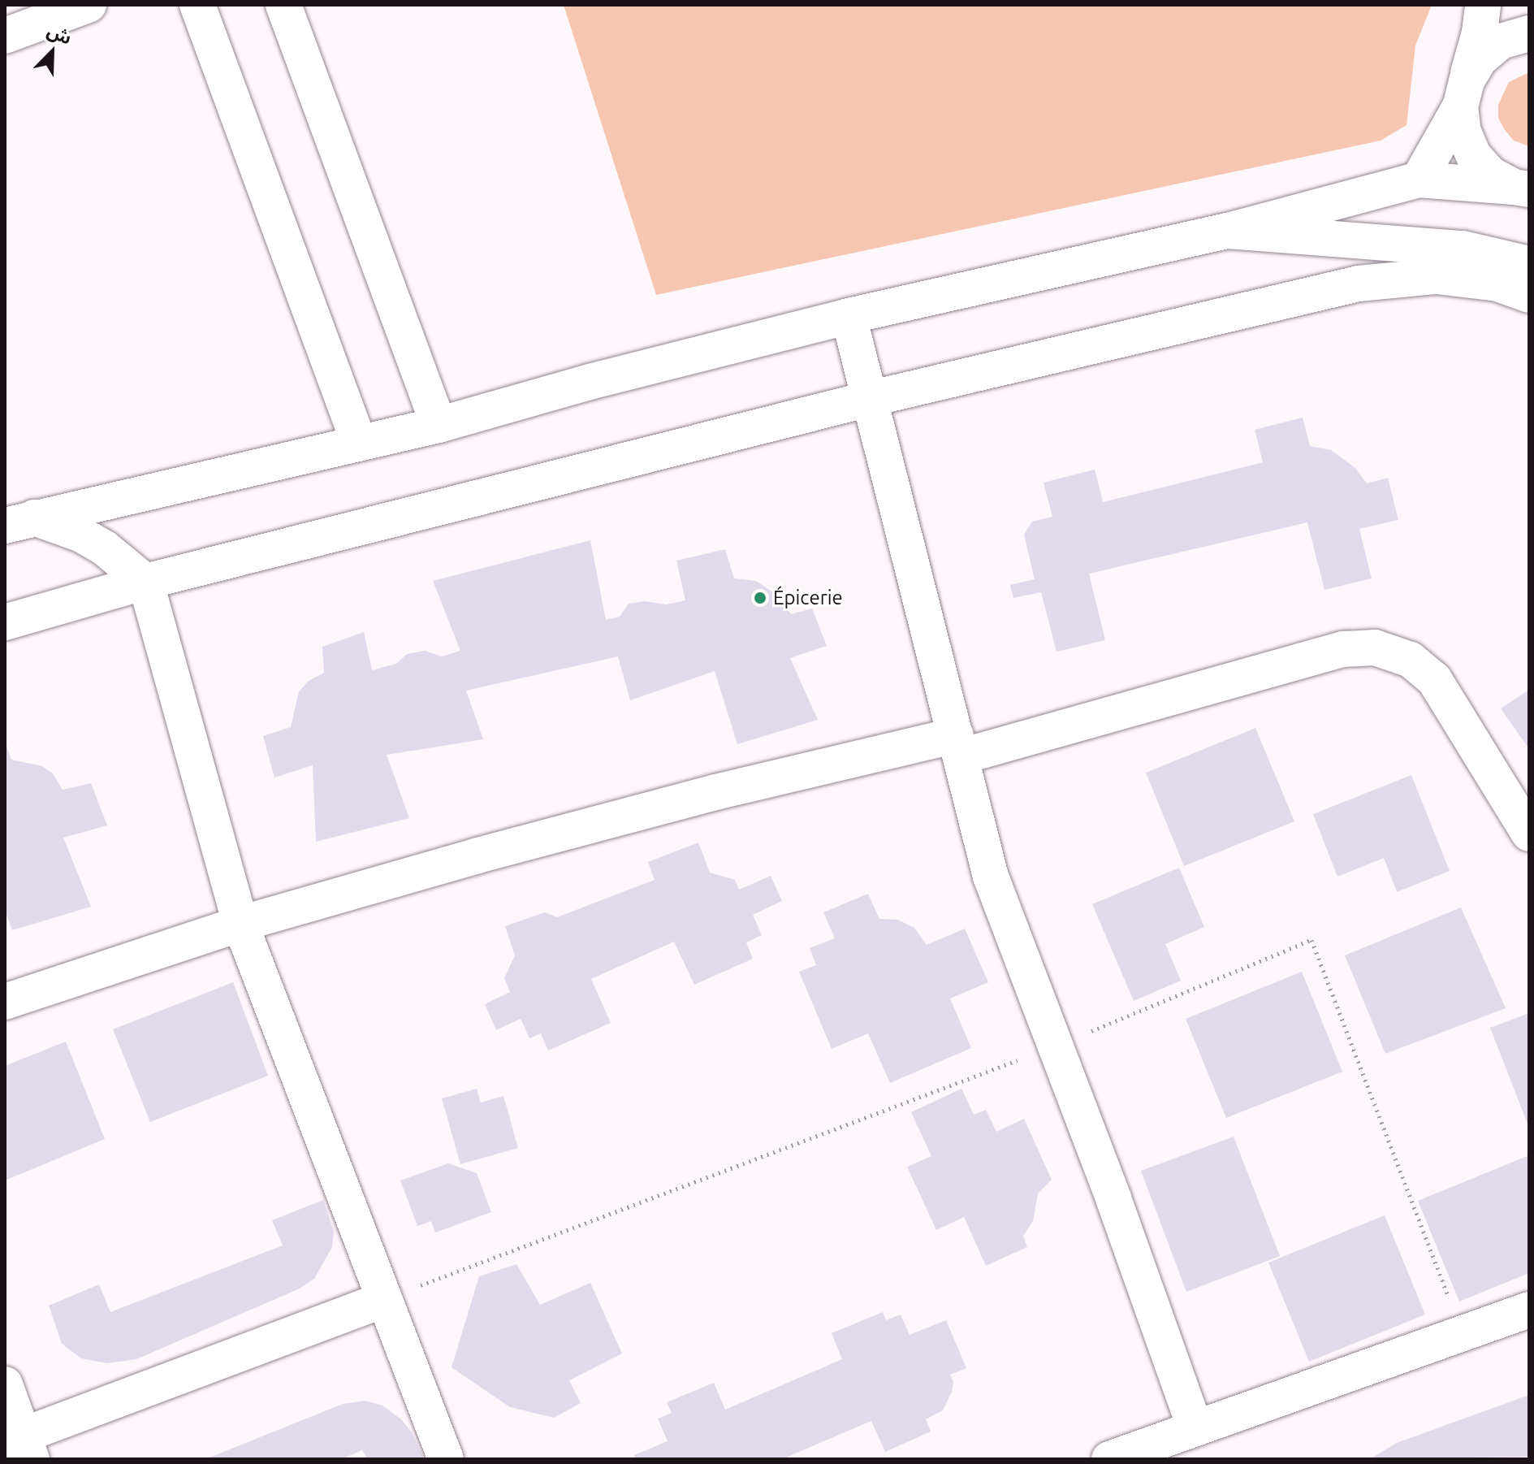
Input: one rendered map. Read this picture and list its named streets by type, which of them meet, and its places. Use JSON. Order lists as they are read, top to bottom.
{
  "places": ["Épicerie"],
  "north": "top right"
}
